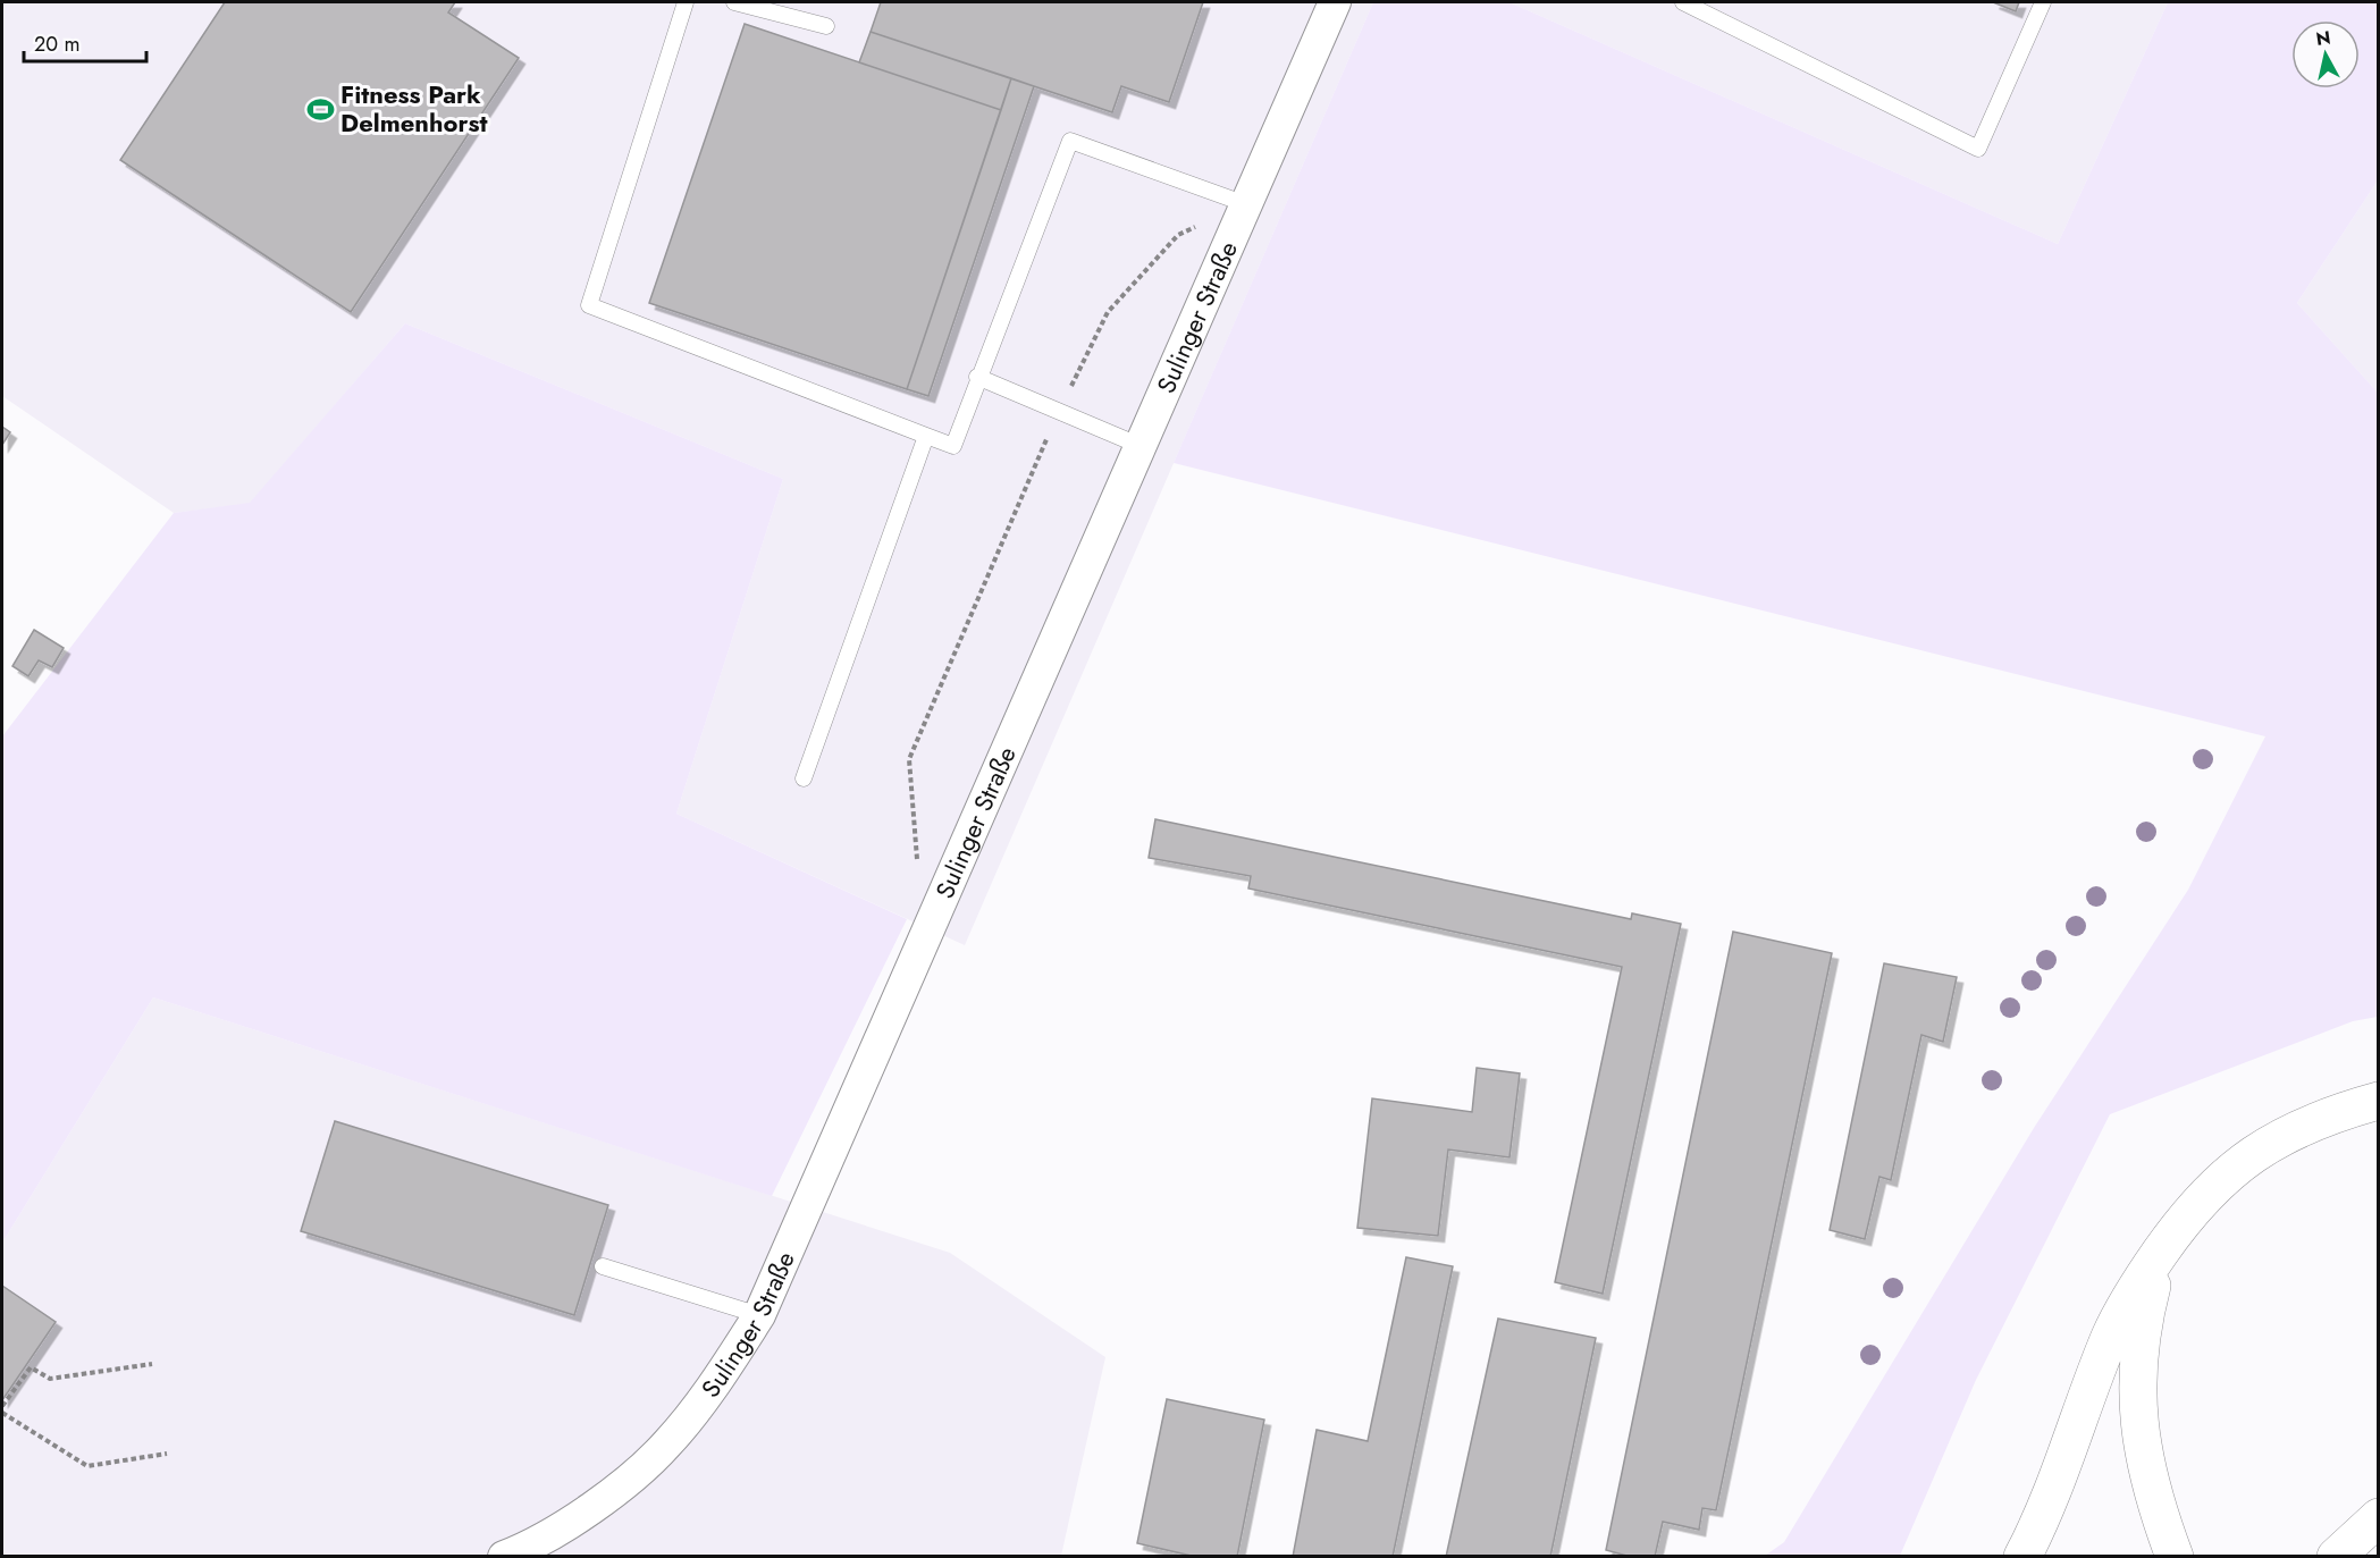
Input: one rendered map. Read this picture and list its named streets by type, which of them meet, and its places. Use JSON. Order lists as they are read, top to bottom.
{
  "streets": {
    "street": ["Sulinger Straße"]
  },
  "places": {
    "sports": ["Fitness Park Delmenhorst"]
  },
  "scale_bar": "20 m",
  "north": "top"
}
